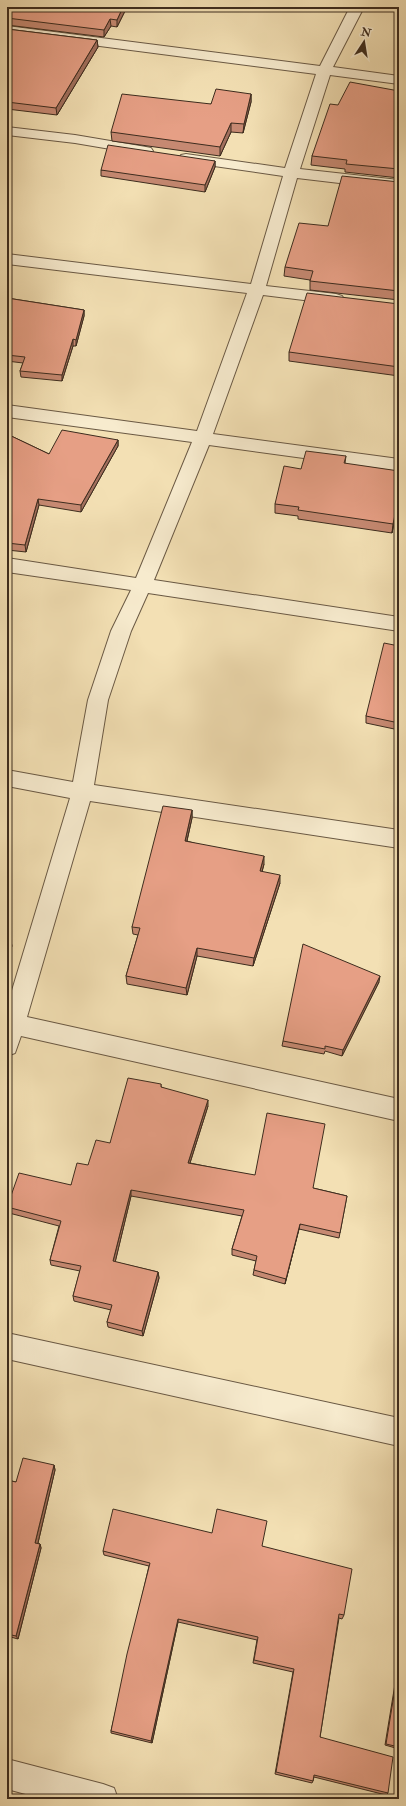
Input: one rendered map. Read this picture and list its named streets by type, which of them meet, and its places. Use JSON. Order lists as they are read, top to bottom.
{
  "north": "top"
}
